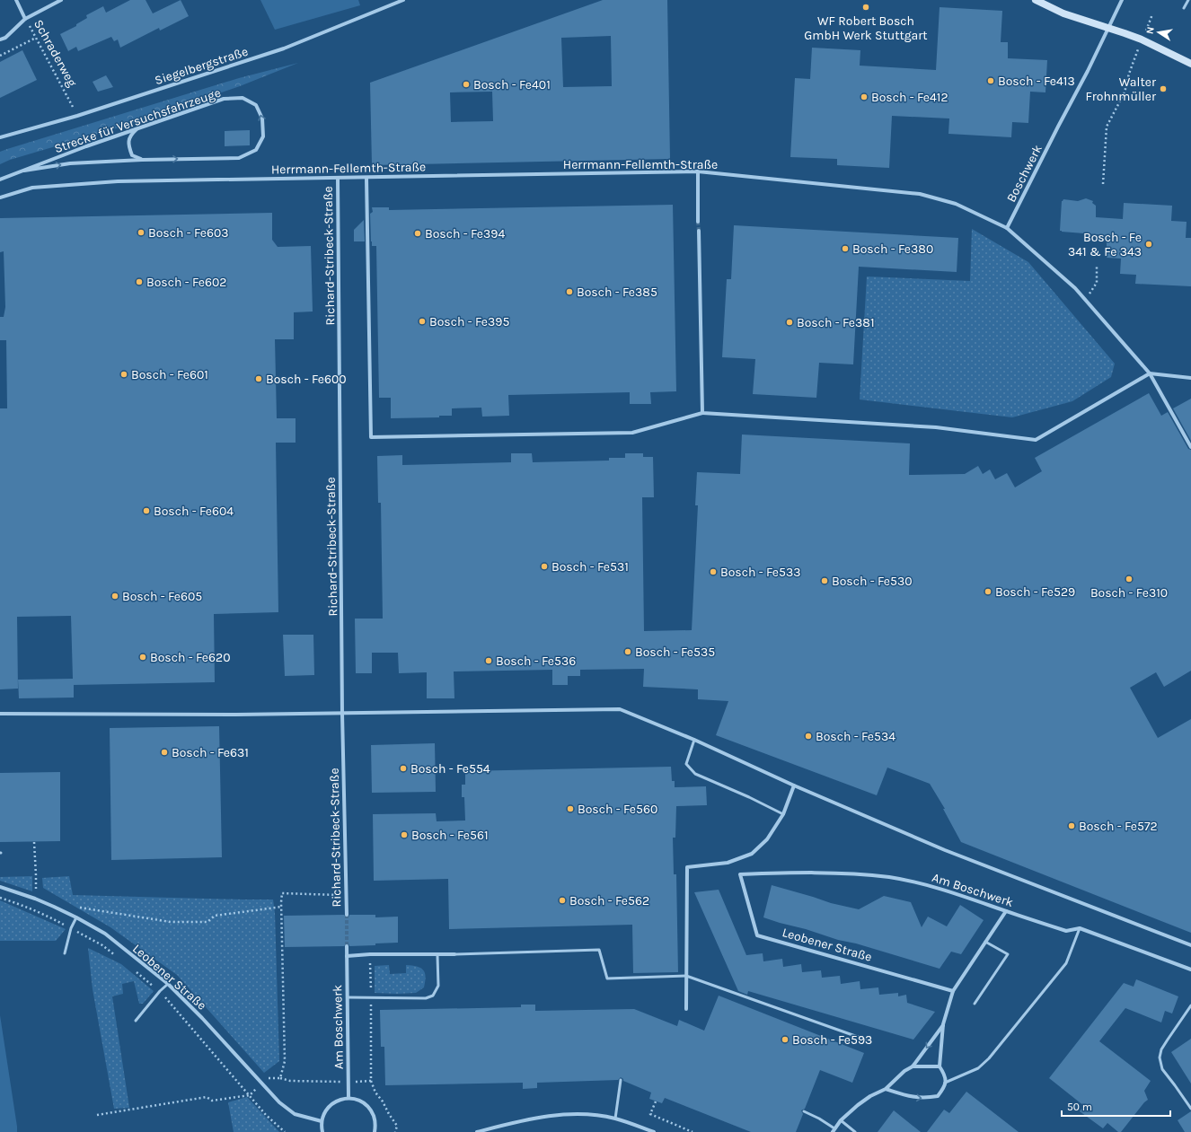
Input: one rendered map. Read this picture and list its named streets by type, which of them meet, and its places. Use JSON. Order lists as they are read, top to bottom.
{
  "streets": {
    "street": [
      "Schraderweg",
      "Siegelbergstraße",
      "Strecke für Versuchsfahrzeuge",
      "Herrmann-Fellemth-Straße",
      "Boschwerk",
      "Richard-Stribeck-Straße",
      "Am Boschwerk",
      "Leobener Straße"
    ]
  },
  "crossings": [
    ["Schraderweg", "Siegelbergstraße"],
    ["Herrmann-Fellemth-Straße", "Boschwerk"],
    ["Herrmann-Fellemth-Straße", "Richard-Stribeck-Straße"],
    ["Am Boschwerk", "Leobener Straße"]
  ],
  "places": [
    "WF Robert Bosch GmbH Werk Stuttgart",
    "Bosch - Fe413",
    "Bosch - Fe401",
    "Walter Frohnmüller",
    "Bosch - Fe412",
    "Bosch - Fe603",
    "Bosch - Fe394",
    "Bosch - Fe 341 & Fe 343",
    "Bosch - Fe380",
    "Bosch - Fe602",
    "Bosch - Fe385",
    "Bosch - Fe395",
    "Bosch - Fe381",
    "Bosch - Fe601",
    "Bosch - Fe600",
    "Bosch - Fe604",
    "Bosch - Fe531",
    "Bosch - Fe533",
    "Bosch - Fe310",
    "Bosch - Fe530",
    "Bosch - Fe529",
    "Bosch - Fe605",
    "Bosch - Fe535",
    "Bosch - Fe620",
    "Bosch - Fe536",
    "Bosch - Fe534",
    "Bosch - Fe631",
    "Bosch - Fe554",
    "Bosch - Fe560",
    "Bosch - Fe572",
    "Bosch - Fe561",
    "Bosch - Fe562",
    "Bosch - Fe593"
  ],
  "scale_bar": "50 m",
  "north": "left"
}
